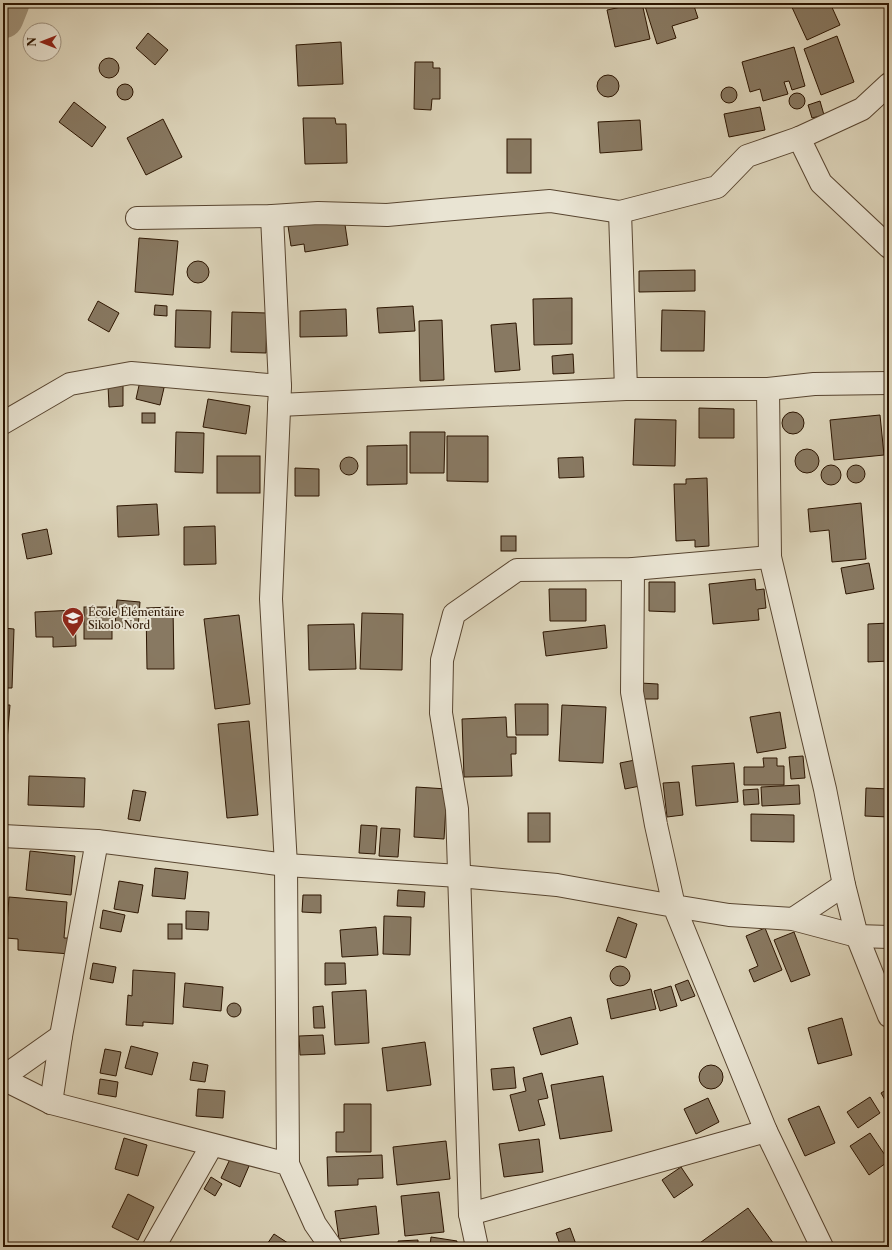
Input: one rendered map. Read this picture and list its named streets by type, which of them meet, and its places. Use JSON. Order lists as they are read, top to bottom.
{
  "places": {
    "school or university": ["École Élémentaire Sikolo Nord"]
  },
  "north": "left"
}
